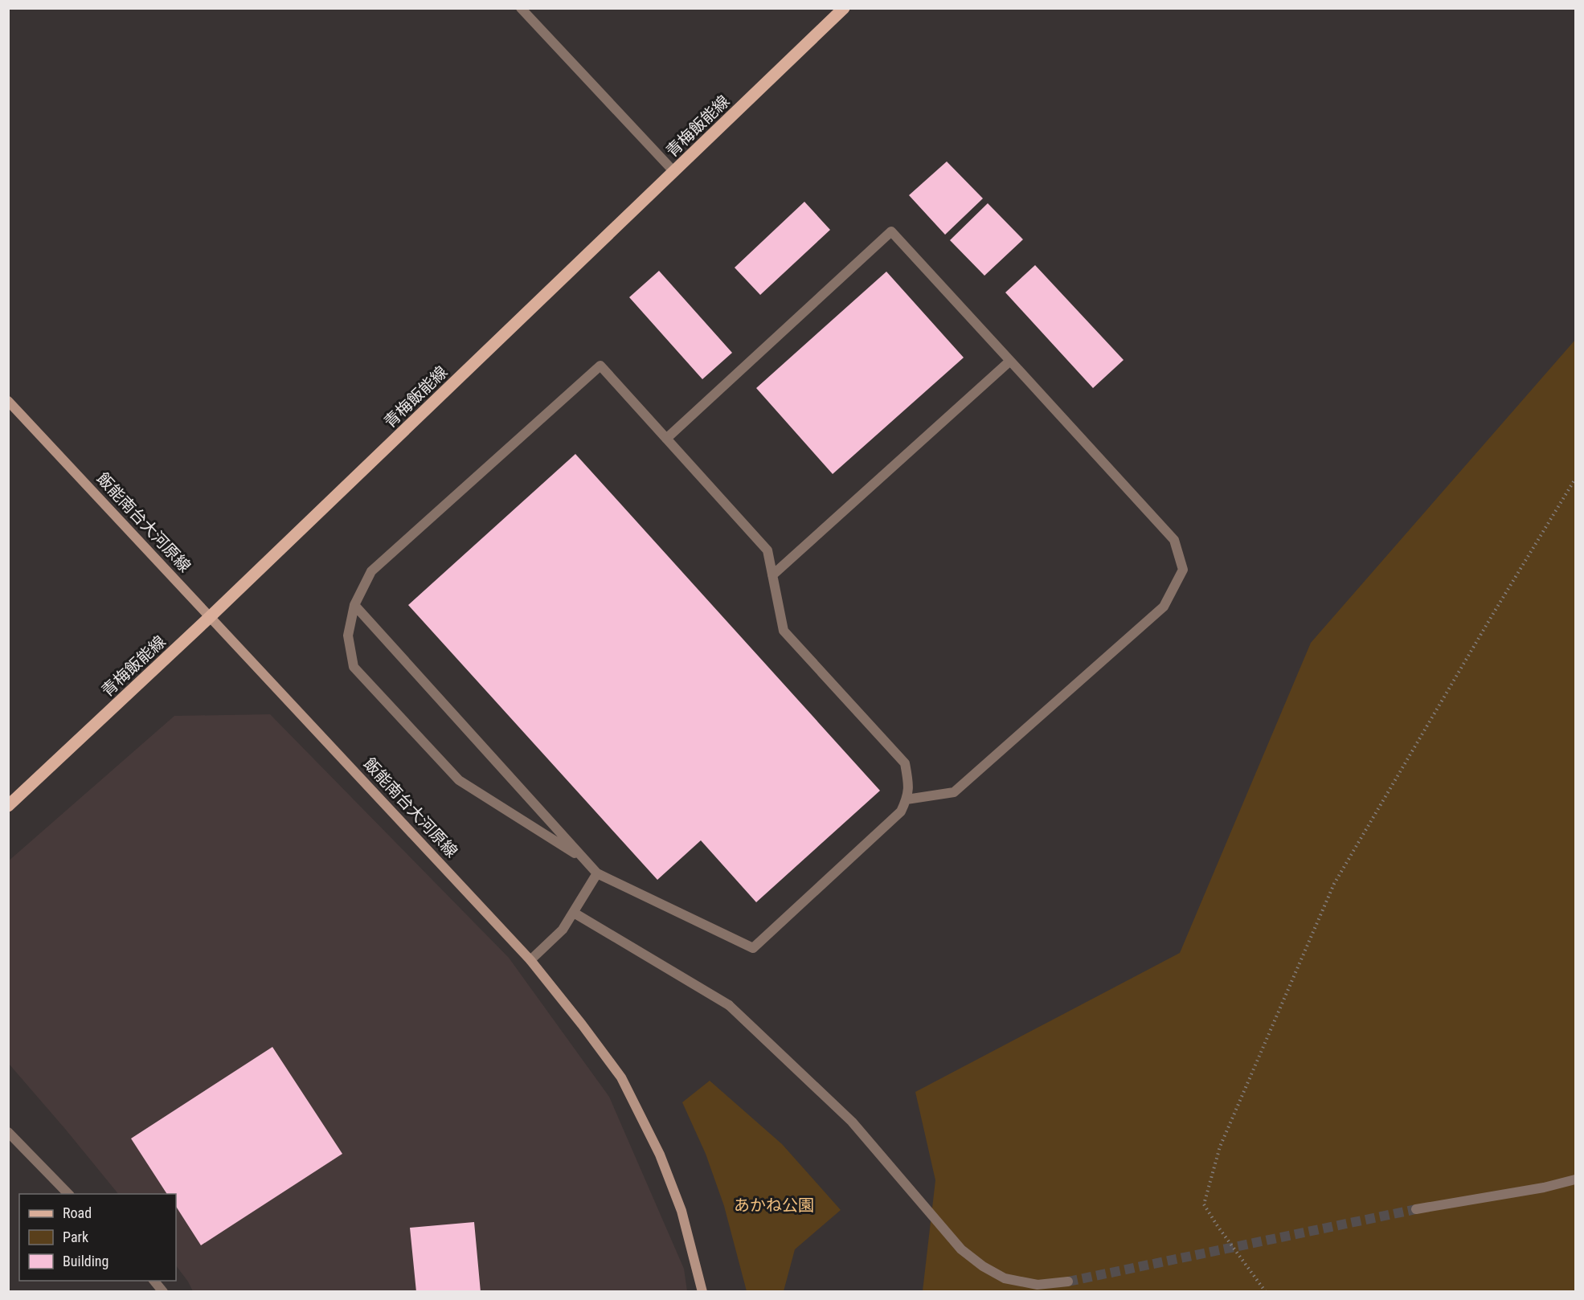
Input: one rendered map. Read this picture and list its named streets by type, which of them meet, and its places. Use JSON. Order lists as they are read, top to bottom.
{
  "streets": {
    "main road": ["青梅飯能線"],
    "street": ["飯能南台大河原線"]
  },
  "crossings": [
    ["青梅飯能線", "飯能南台大河原線"]
  ],
  "parks": ["あかね公園"],
  "legend": ["Road", "Park", "Building"]
}
